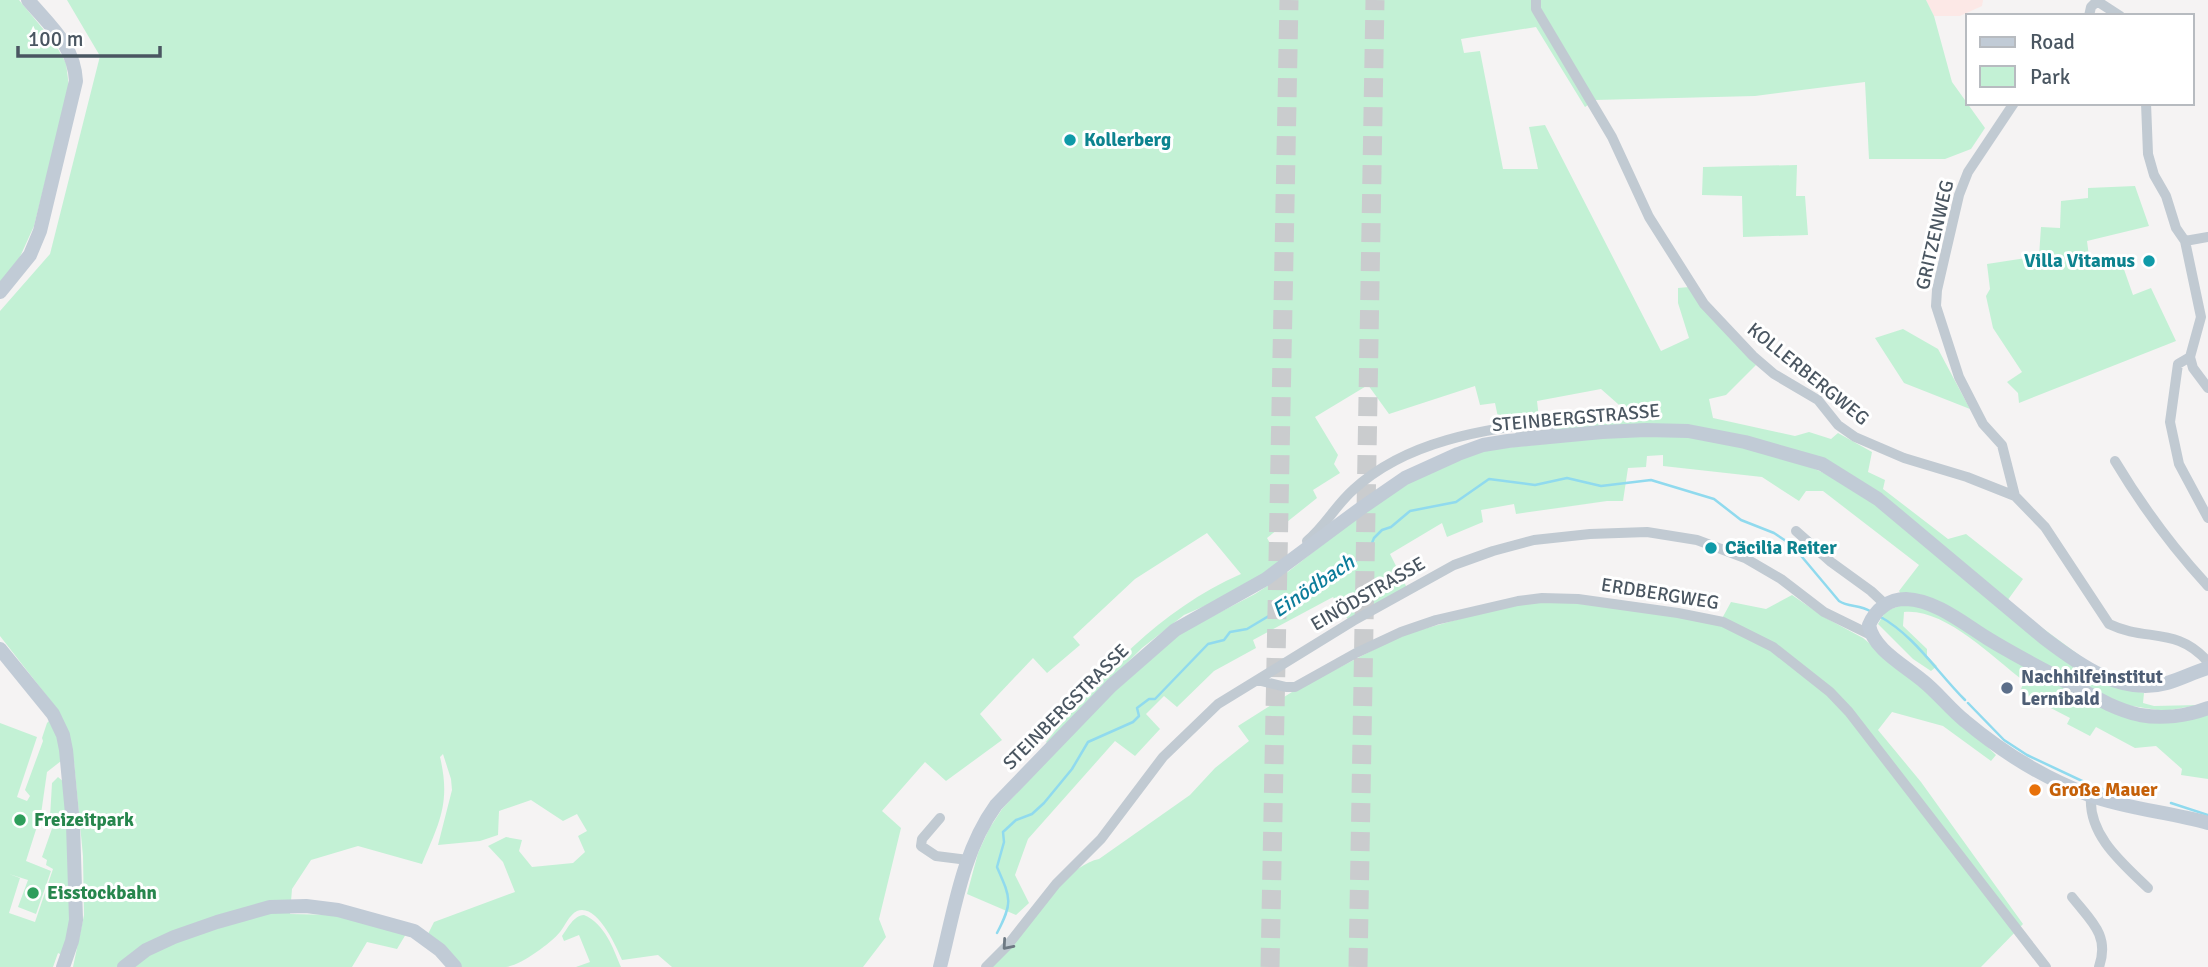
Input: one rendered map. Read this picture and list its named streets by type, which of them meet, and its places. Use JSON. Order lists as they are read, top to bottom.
{
  "streets": {
    "main road": ["STEINBERGSTRASSE"],
    "street": [
      "GRITZENWEG",
      "KOLLERBERGWEG",
      "EINÖDSTRASSE",
      "ERDBERGWEG"
    ]
  },
  "crossings": [
    ["GRITZENWEG", "KOLLERBERGWEG"],
    ["EINÖDSTRASSE", "ERDBERGWEG"]
  ],
  "one_way": ["EINÖDSTRASSE"],
  "water": ["Einödbach"],
  "places": [
    "Kollerberg",
    "Villa Vitamus",
    "Cäcilia Reiter",
    "Nachhilfeinstitut Lernibald",
    "Große Mauer",
    "Freizeitpark",
    "Eisstockbahn"
  ],
  "legend": ["Road", "Park"],
  "scale_bar": "100 m"
}
